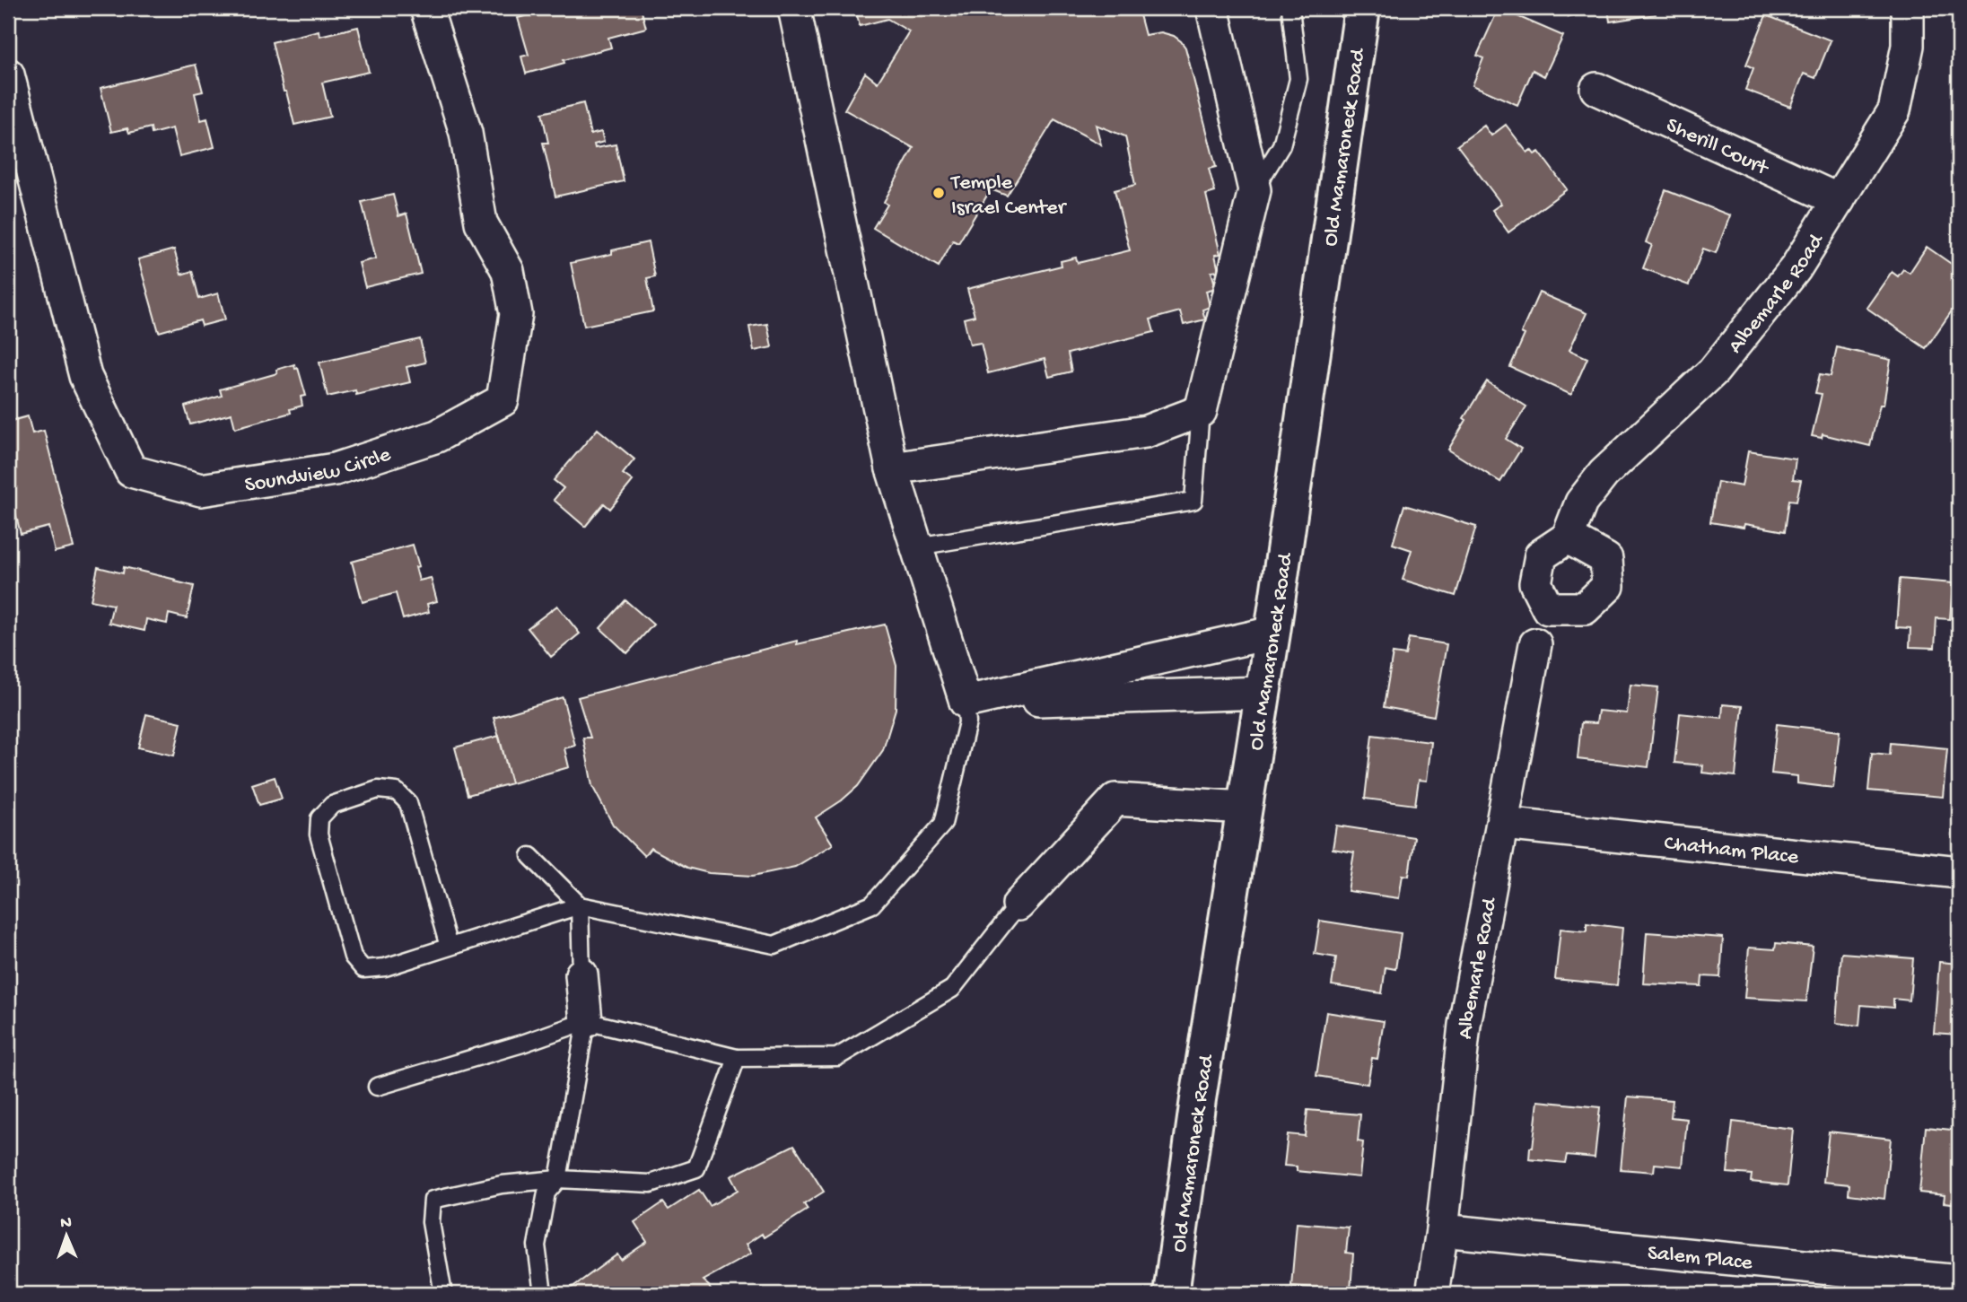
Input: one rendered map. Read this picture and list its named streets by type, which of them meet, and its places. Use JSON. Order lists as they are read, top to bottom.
{
  "streets": {
    "main road": ["Old Mamaroneck Road"],
    "street": [
      "Sherill Court",
      "Albemarle Road",
      "Soundview Circle",
      "Chatham Place",
      "Salem Place"
    ]
  },
  "crossings": [
    ["Sherill Court", "Albemarle Road"],
    ["Albemarle Road", "Chatham Place"],
    ["Albemarle Road", "Salem Place"]
  ],
  "places": ["Temple Israel Center"],
  "north": "top"
}
